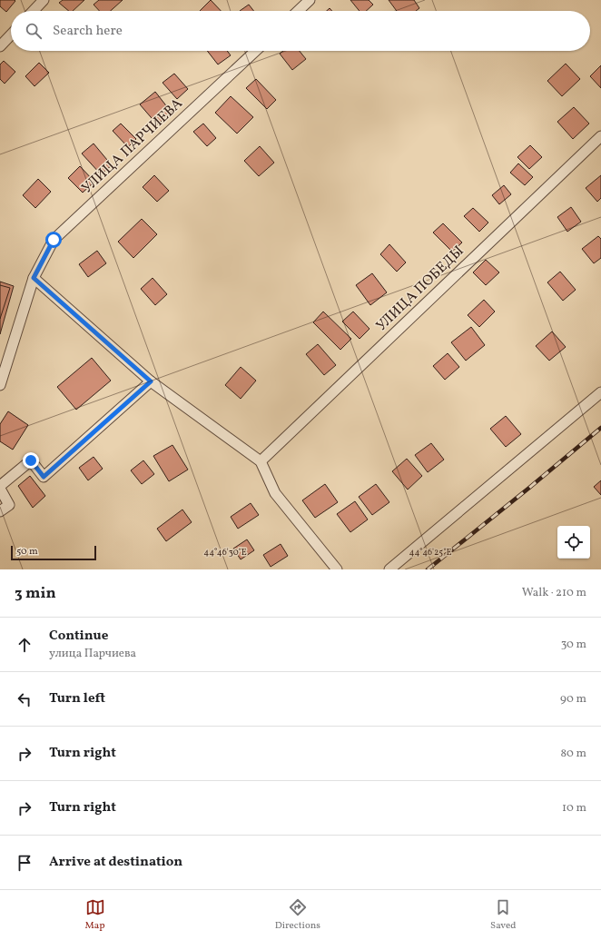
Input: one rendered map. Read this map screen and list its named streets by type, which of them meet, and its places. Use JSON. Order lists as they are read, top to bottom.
{
  "streets": {
    "street": ["УЛИЦА ПАРЧИЕВА", "УЛИЦА ПОБЕДЫ"]
  },
  "scale_bar": "50 m",
  "page": {
    "search": "Search here",
    "scale": "50 m",
    "heading": ["3 min", "Walk · 210 m"],
    "list": [
      ["Continue", "улица Парчиева", "30 m"],
      ["Turn left", "90 m"],
      ["Turn right", "80 m"],
      ["Turn right", "10 m"],
      "Arrive at destination"
    ],
    "nav": ["Map", "Directions", "Saved"]
  },
  "coordinates": ["44°46'30\"E", "44°46'25\"E"]
}
